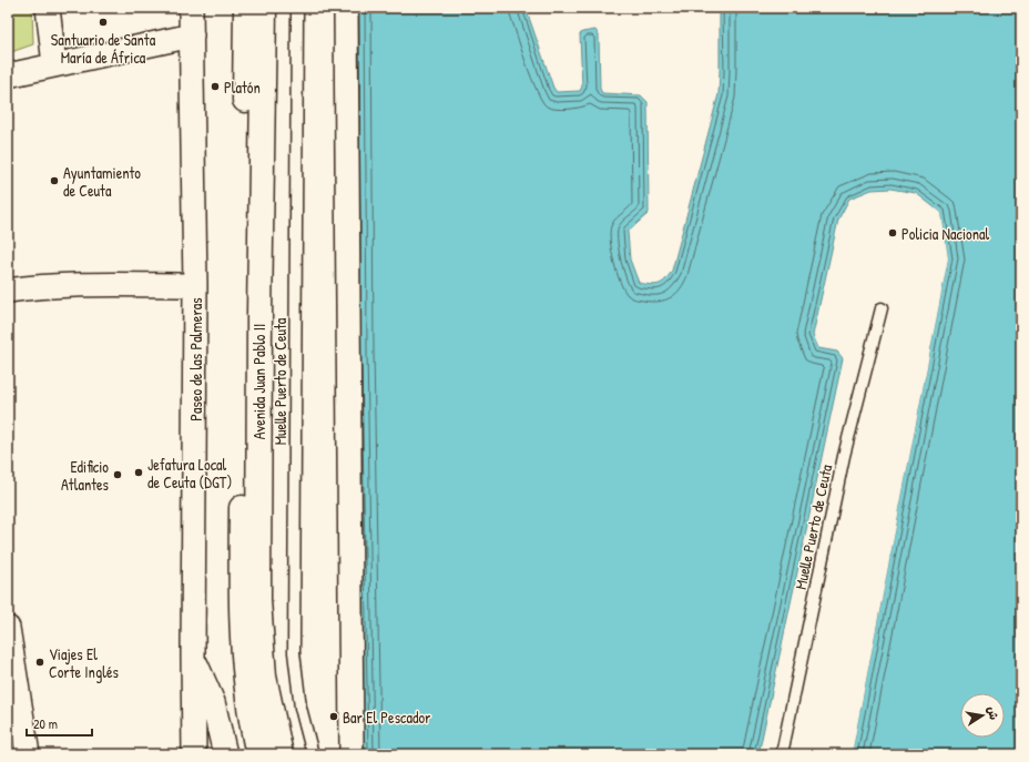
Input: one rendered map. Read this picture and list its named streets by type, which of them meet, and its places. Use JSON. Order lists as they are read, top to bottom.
{
  "streets": {
    "main road": ["Avenida Juan Pablo II"],
    "street": ["Paseo de las Palmeras"],
    "lane": ["Muelle Puerto de Ceuta"]
  },
  "places": [
    "Santuario de Santa María de África",
    "Platón",
    "Ayuntamiento de Ceuta",
    "Policia Nacional",
    "Jefatura Local de Ceuta (DGT)",
    "Edificio Atlantes",
    "Viajes El Corte Inglés",
    "Bar El Pescador"
  ],
  "scale_bar": "20 m",
  "north": "right"
}
